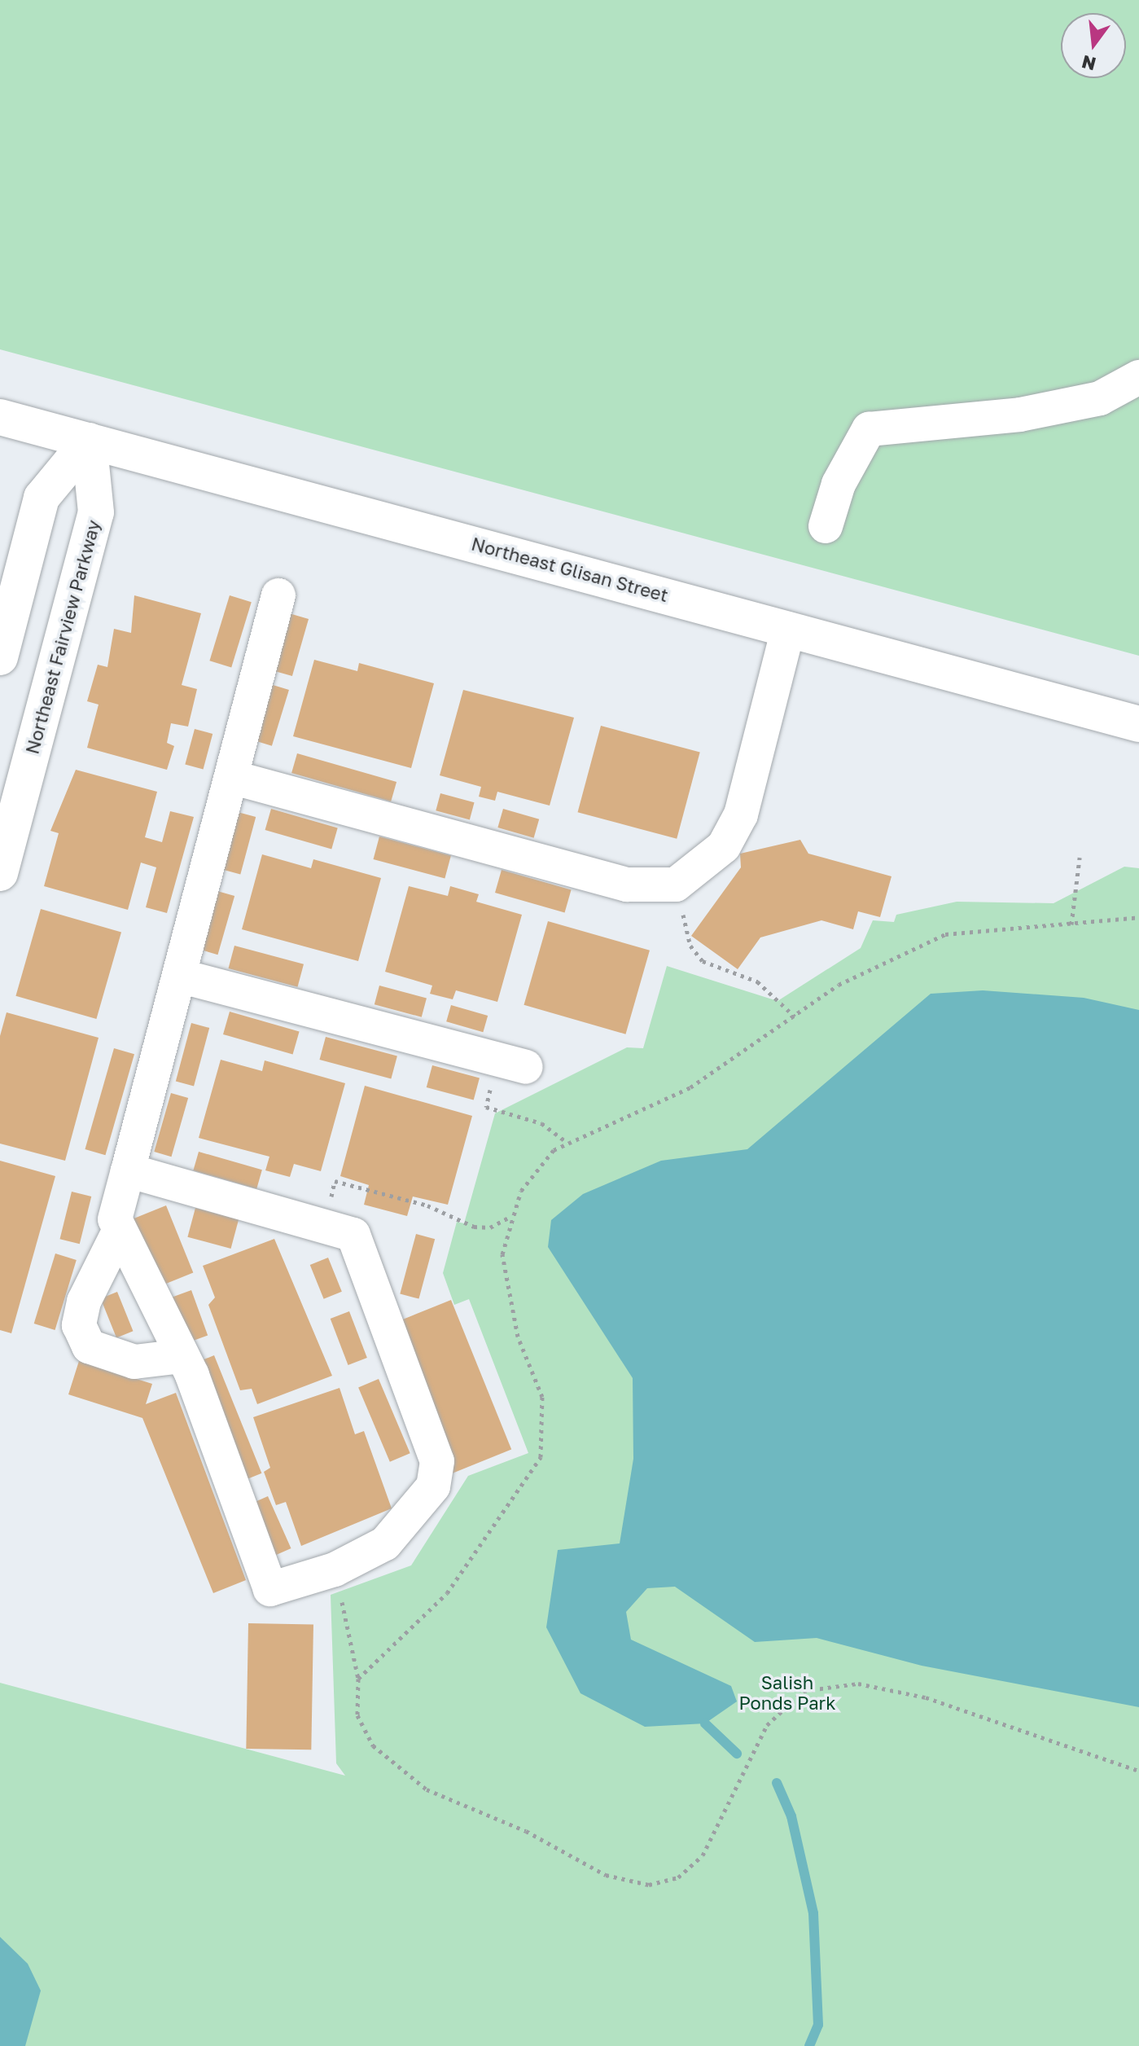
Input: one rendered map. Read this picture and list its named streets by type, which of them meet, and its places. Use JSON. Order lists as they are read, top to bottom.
{
  "streets": {
    "main road": ["Northeast Glisan Street", "Northeast Fairview Parkway"]
  },
  "crossings": [
    ["Northeast Glisan Street", "Northeast Fairview Parkway"]
  ],
  "parks": ["Salish Ponds Park"],
  "north": "bottom"
}
